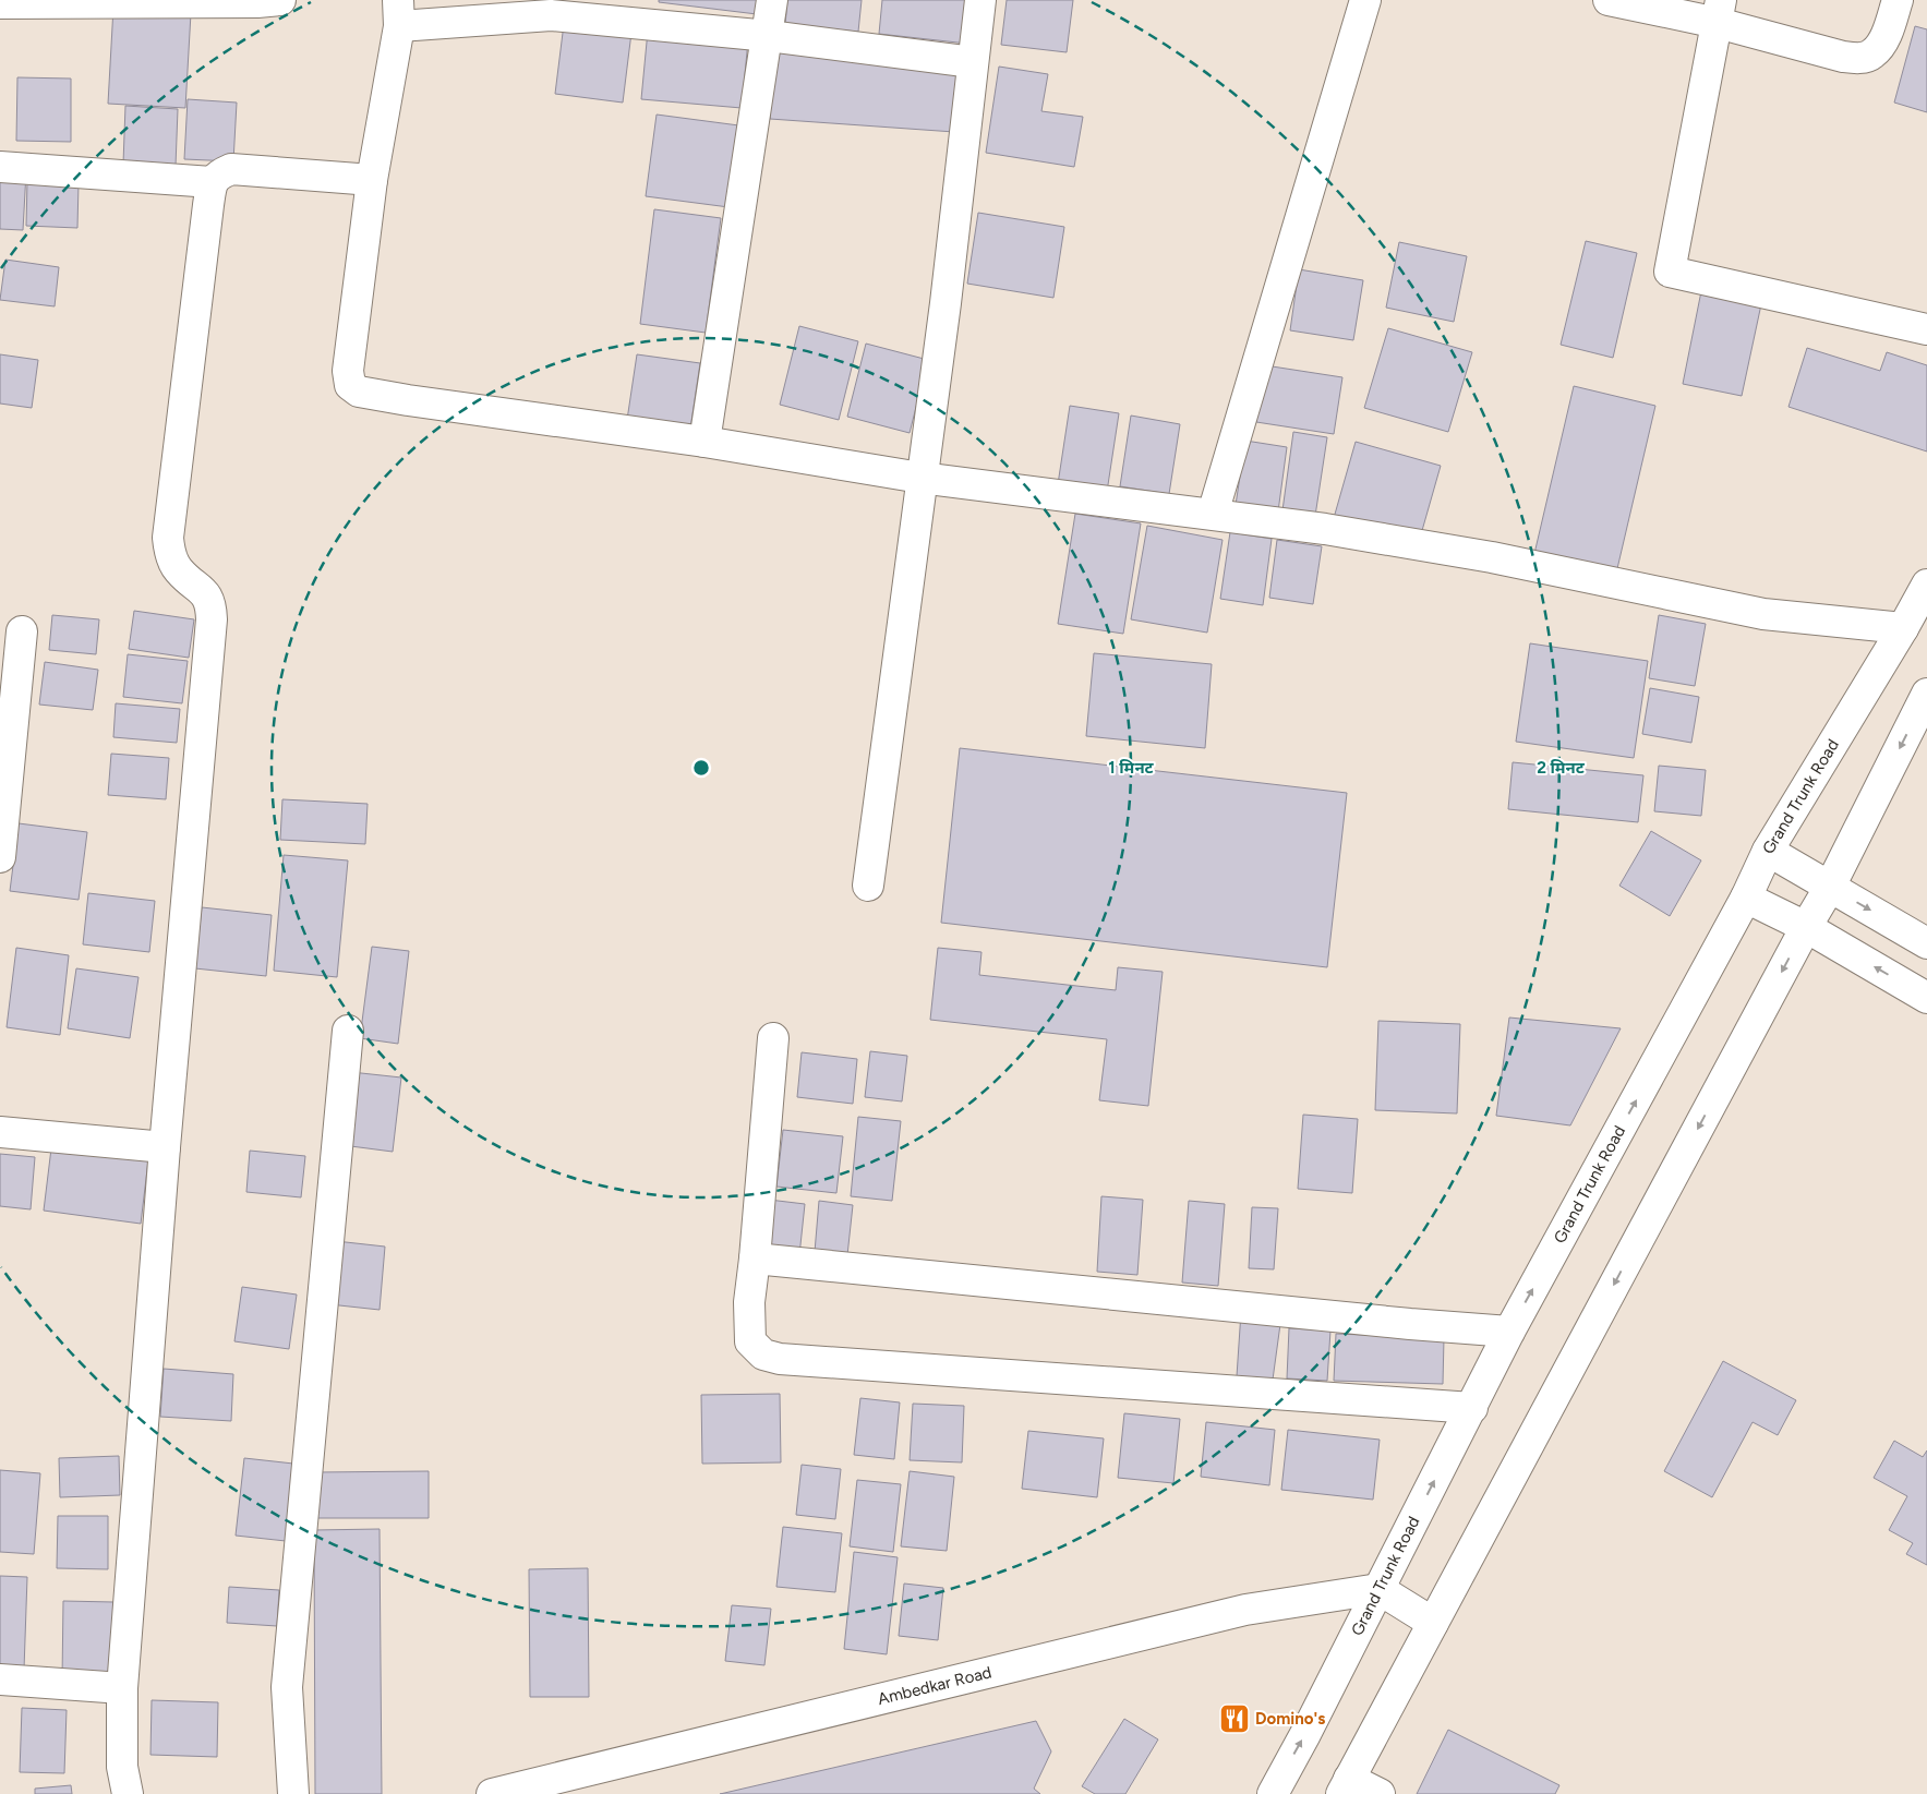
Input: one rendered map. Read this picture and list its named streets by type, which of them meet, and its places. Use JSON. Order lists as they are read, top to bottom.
{
  "streets": {
    "main road": ["Grand Trunk Road", "Ambedkar Road"]
  },
  "crossings": [
    ["Grand Trunk Road", "Ambedkar Road"]
  ],
  "places": {
    "restaurant": ["Domino's"]
  },
  "rings": ["1 मिनट", "2 मिनट"]
}
